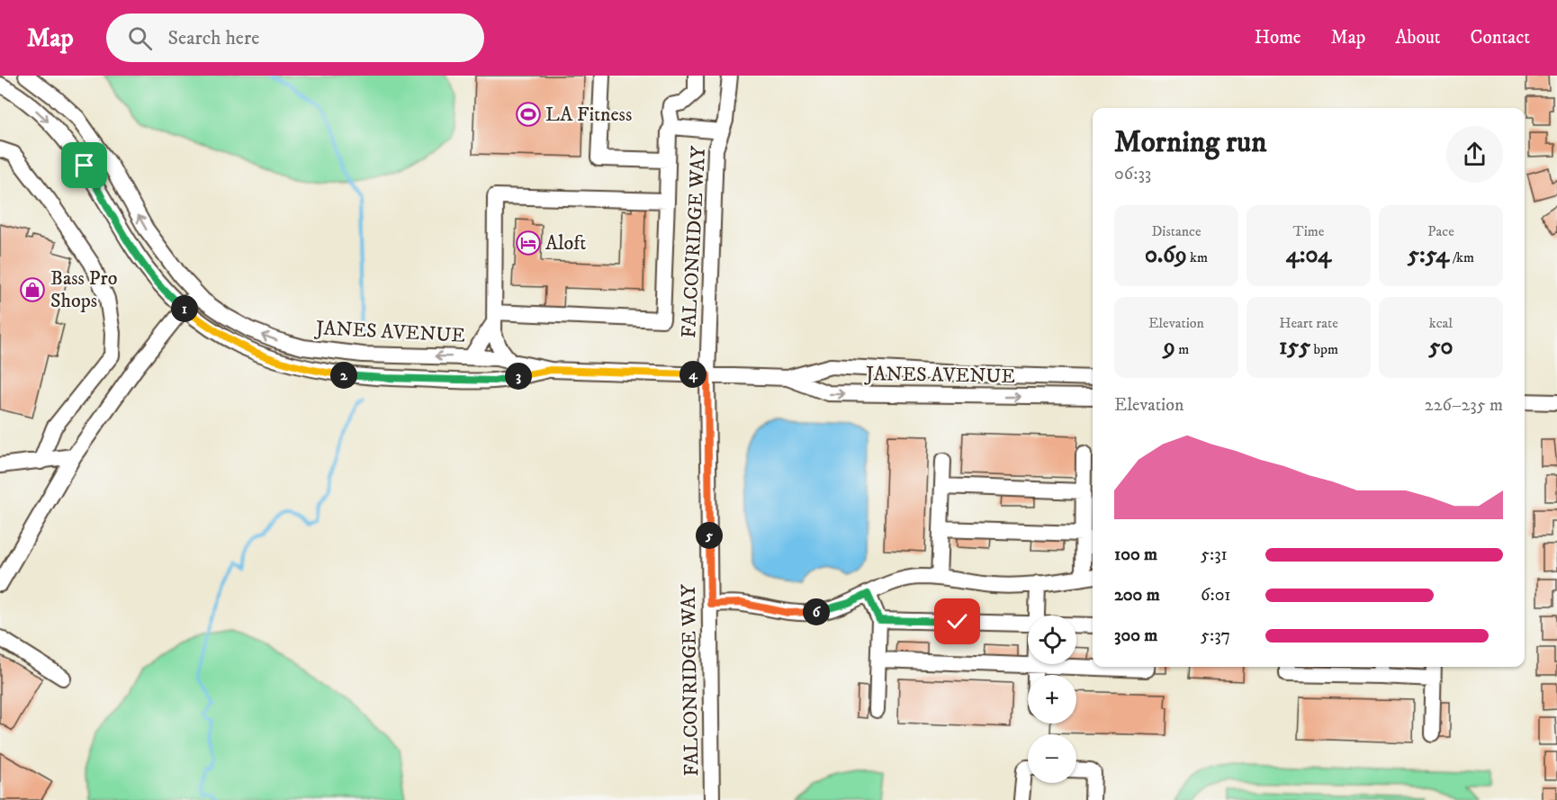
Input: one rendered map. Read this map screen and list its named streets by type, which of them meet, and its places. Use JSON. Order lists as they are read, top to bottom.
{
  "streets": {
    "street": ["FALCONRIDGE WAY", "JANES AVENUE"]
  },
  "crossings": [
    ["FALCONRIDGE WAY", "JANES AVENUE"]
  ],
  "places": {
    "sports": ["LA Fitness"],
    "hotel": ["Aloft"],
    "shop": ["Bass Pro Shops"]
  },
  "page": {
    "header": "Map",
    "search": "Search here",
    "nav": [
      "Home",
      "Map",
      "About",
      "Contact"
    ],
    "heading": ["Morning run", "06:33"],
    "stats": [
      ["Distance", "0.69 km"],
      ["Time", "4:04"],
      ["Pace", "5:54 /km"],
      ["Elevation", "9 m"],
      ["Heart rate", "155 bpm"],
      ["kcal", "50"]
    ],
    "pins": [
      "1",
      "4",
      "2",
      "3",
      "5",
      "6"
    ],
    "chart": ["Elevation", "226–235 m"],
    "list": [
      {
        "name": "100 m",
        "note": "5:31"
      },
      {
        "name": "200 m",
        "note": "6:01"
      },
      {
        "name": "300 m",
        "note": "5:37"
      }
    ],
    "map_buttons": ["+", "−"]
  }
}
